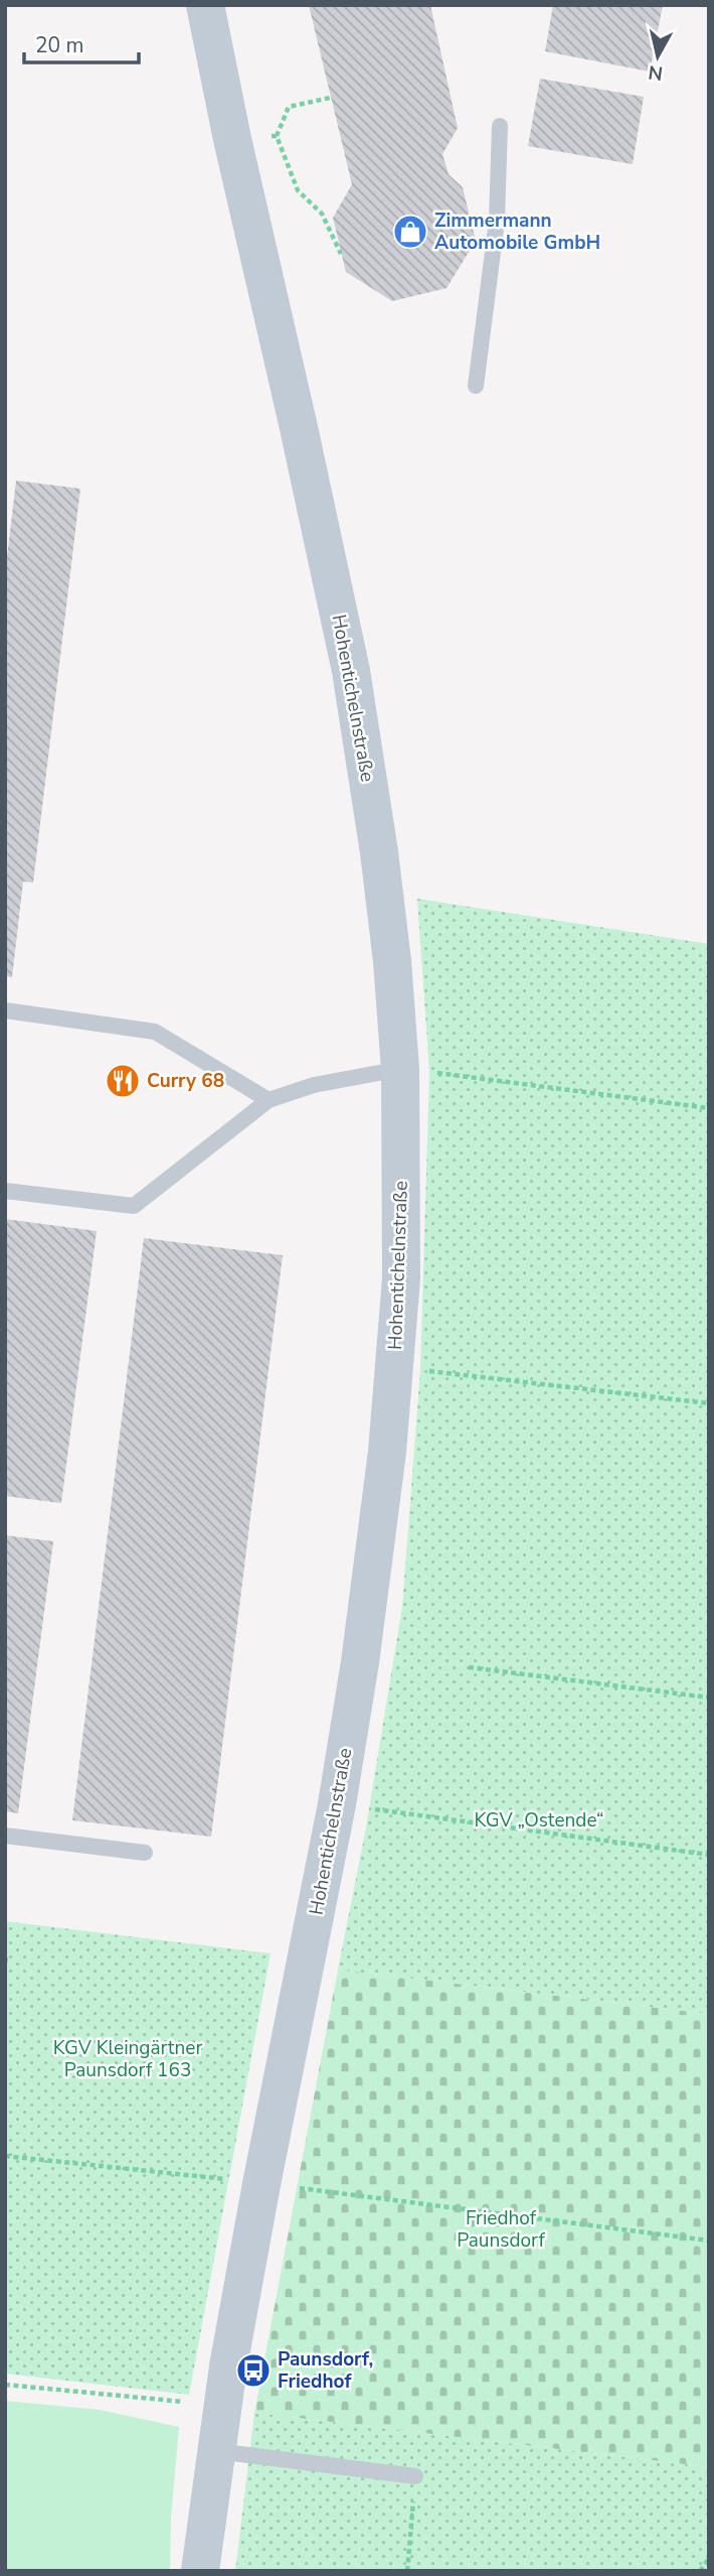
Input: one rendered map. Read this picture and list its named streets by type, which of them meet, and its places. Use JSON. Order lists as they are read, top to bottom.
{
  "streets": {
    "main road": ["Hohentichelnstraße"]
  },
  "parks": ["KGV „Ostende“", "KGV Kleingärtner Paunsdorf 163", "Friedhof Paunsdorf"],
  "places": {
    "shop": ["Zimmermann Automobile GmbH"],
    "restaurant": ["Curry 68"],
    "bus stop": ["Paunsdorf, Friedhof"]
  },
  "scale_bar": "20 m",
  "north": "bottom"
}
